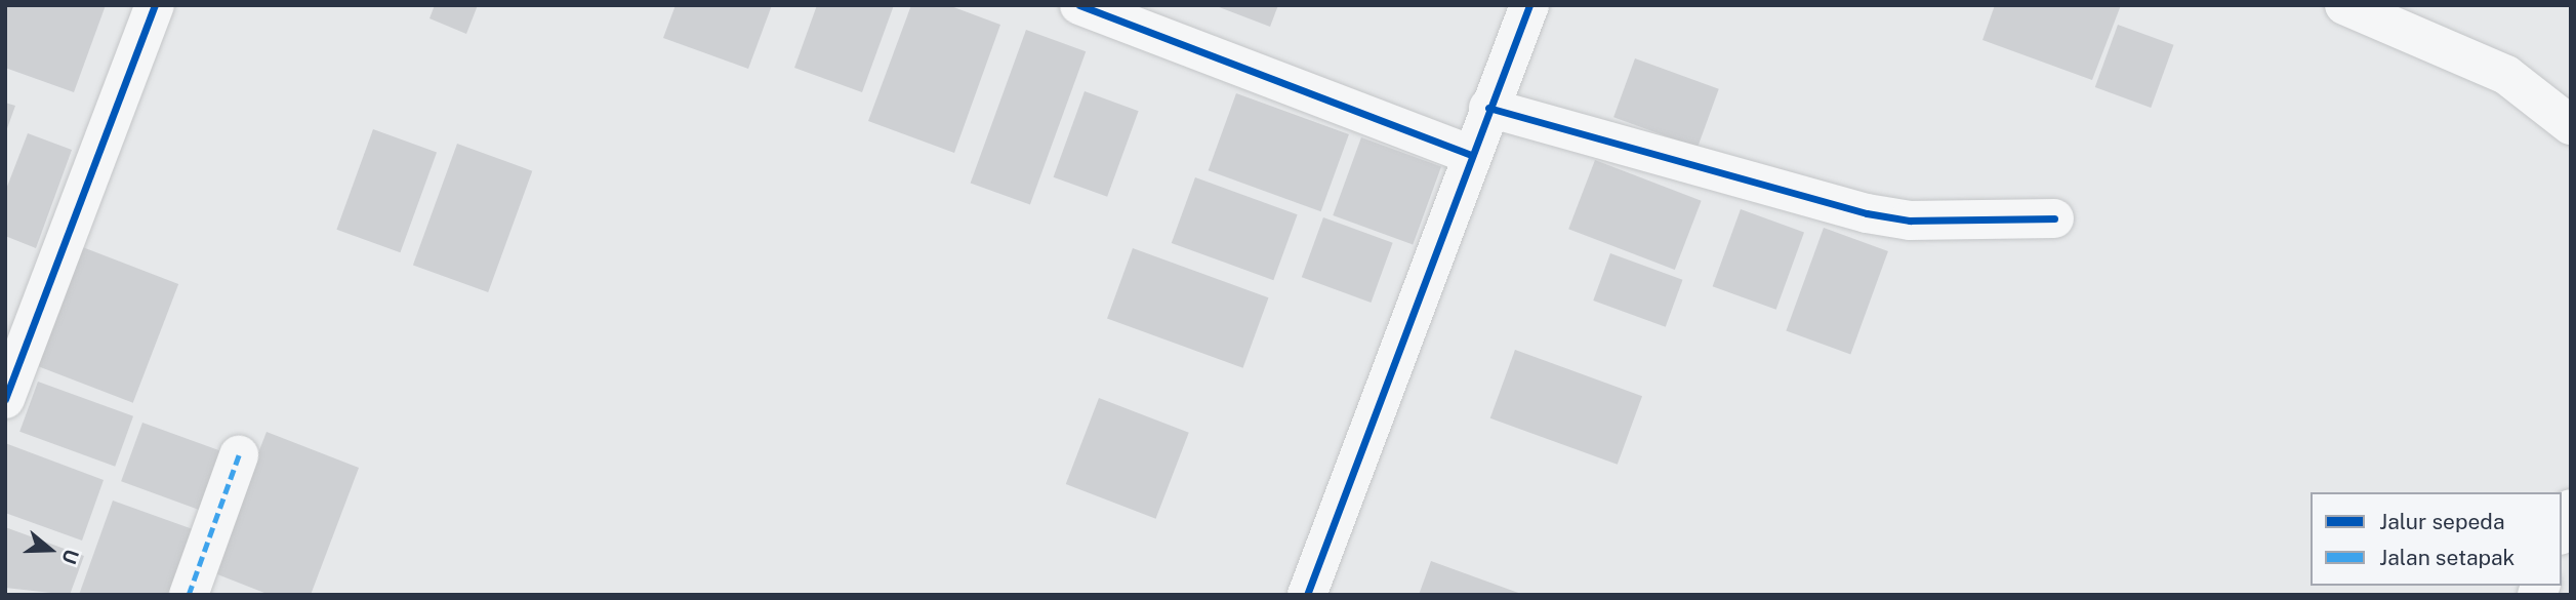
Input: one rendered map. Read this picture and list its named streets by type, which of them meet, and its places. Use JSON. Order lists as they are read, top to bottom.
{
  "legend": ["Jalur sepeda", "Jalan setapak"],
  "north": "right"
}
